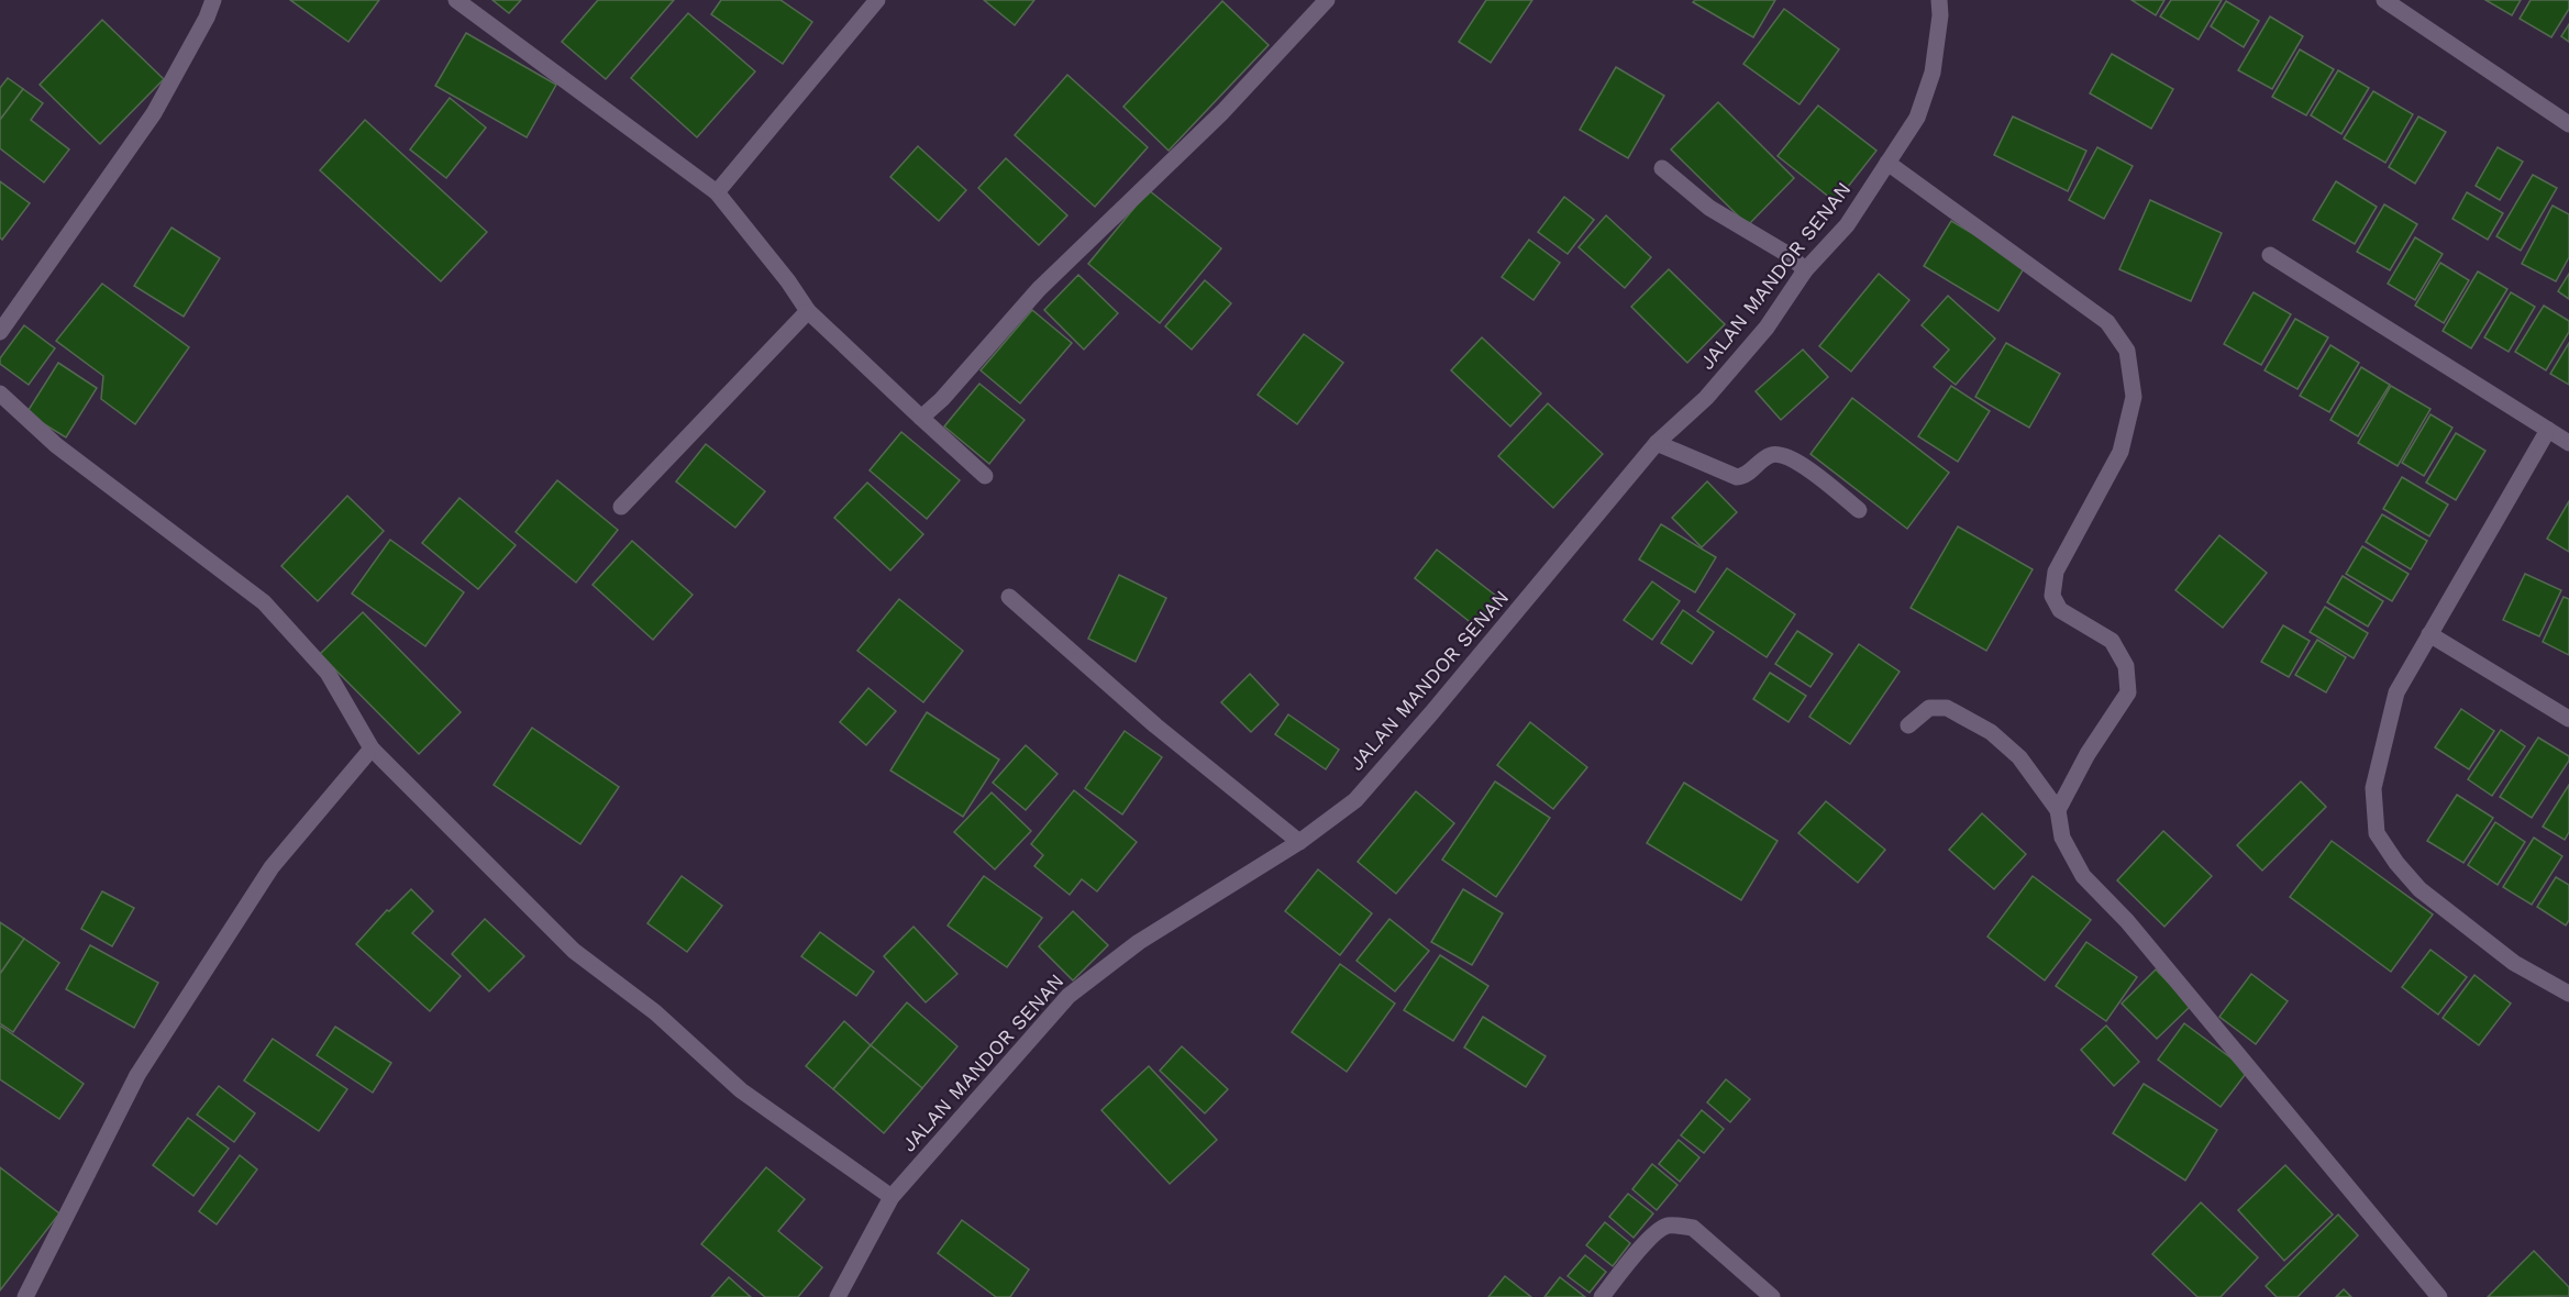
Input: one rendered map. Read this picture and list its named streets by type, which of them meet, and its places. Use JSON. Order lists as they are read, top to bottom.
{
  "streets": {
    "street": ["JALAN MANDOR SENAN"]
  }
}
